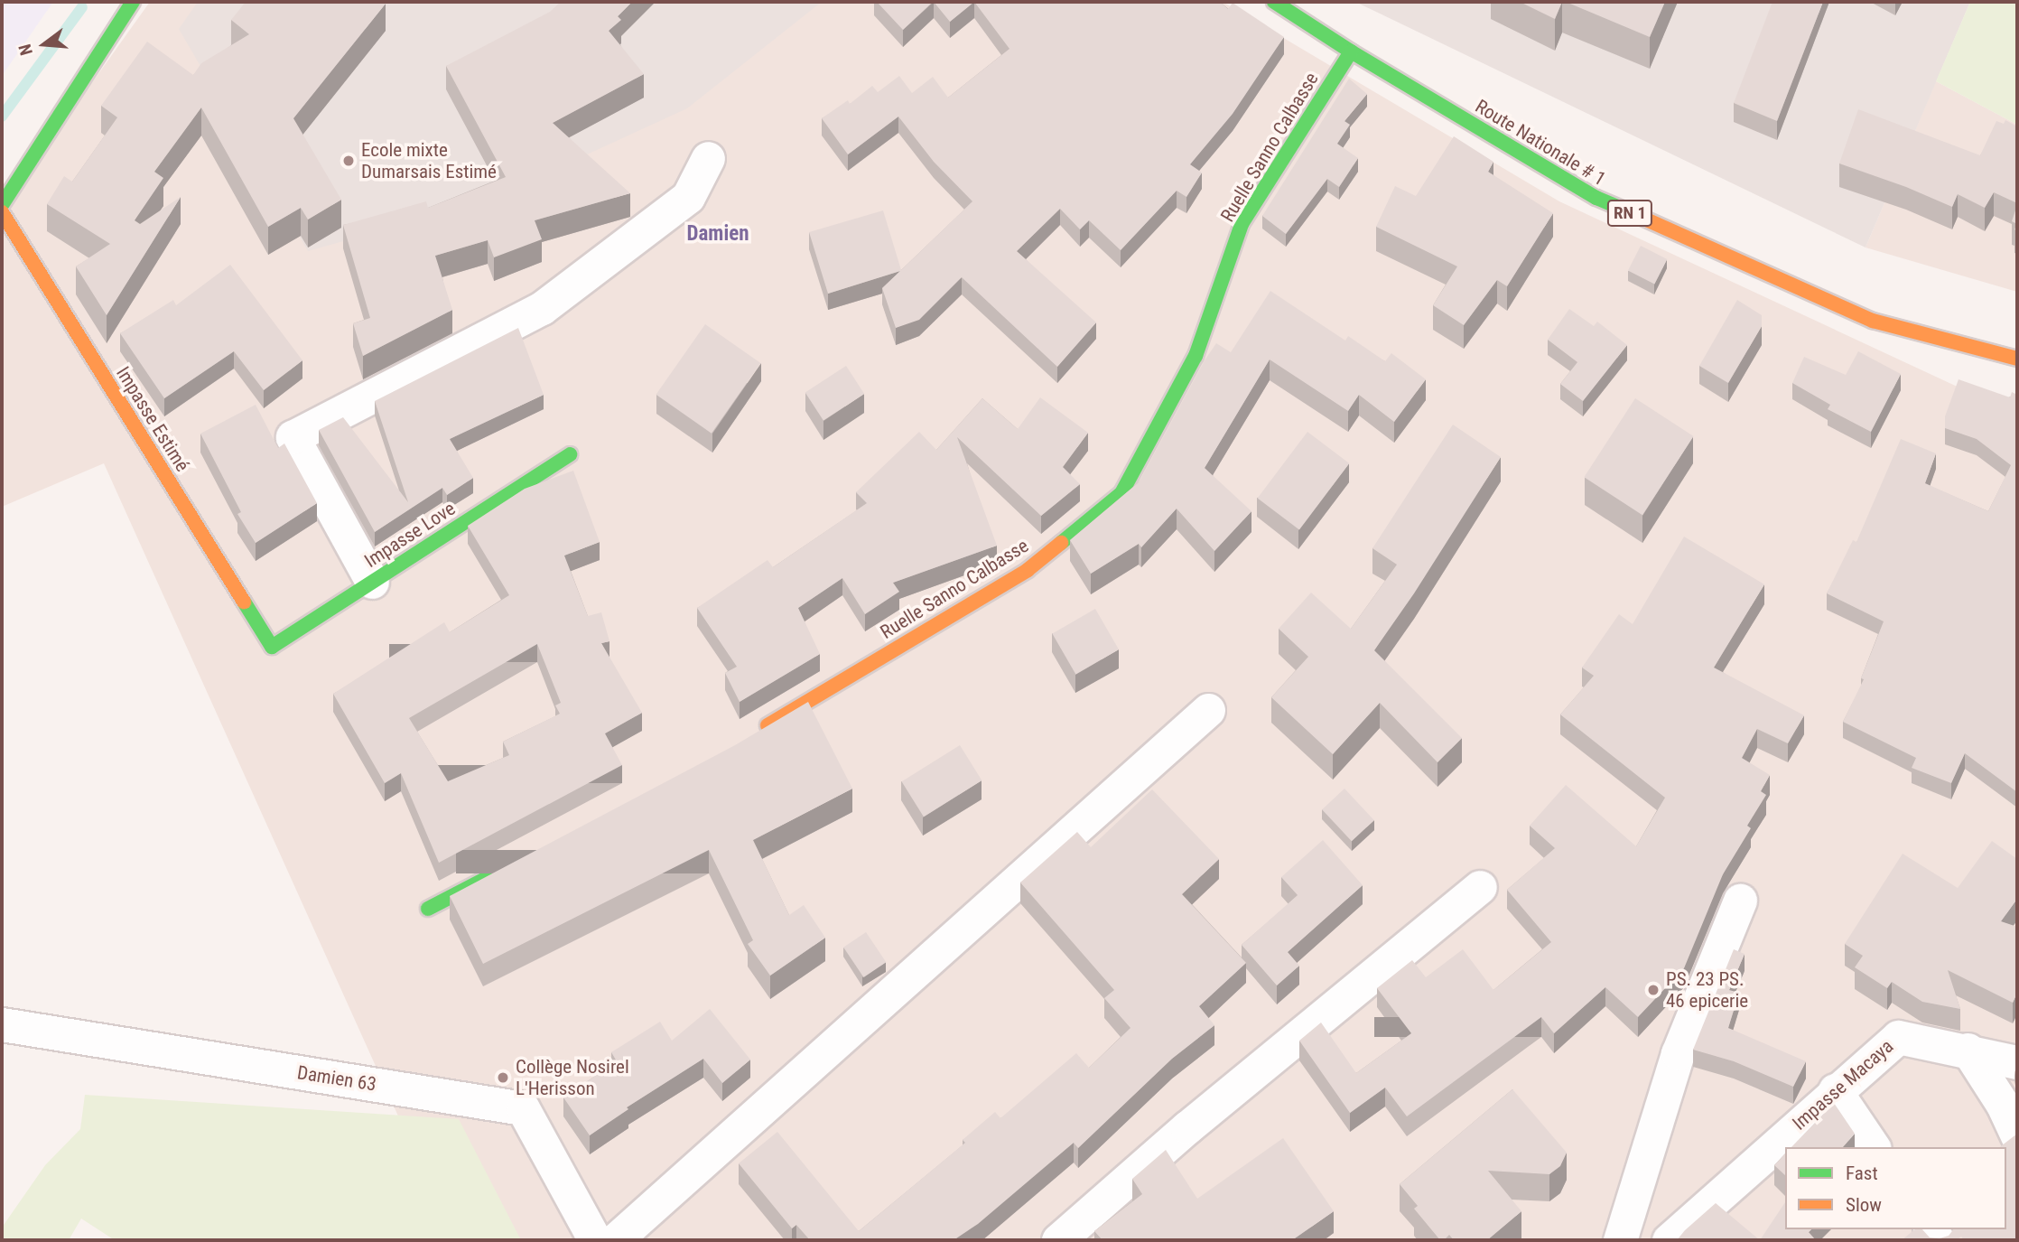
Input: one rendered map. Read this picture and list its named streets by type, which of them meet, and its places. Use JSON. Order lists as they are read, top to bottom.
{
  "streets": {
    "street": [
      "Route Nationale # 1",
      "Ruelle Sanno Calbasse",
      "RN 1",
      "Impasse Estimé",
      "Impasse Love",
      "Damien 63",
      "Impasse Macaya"
    ]
  },
  "crossings": [
    ["Route Nationale # 1", "Ruelle Sanno Calbasse"],
    ["Impasse Estimé", "Impasse Love"]
  ],
  "districts": ["Damien"],
  "places": ["Ecole mixte Dumarsais Estimé", "PS. 23 PS. 46 epicerie", "Collège Nosirel L'Herisson"],
  "legend": ["Fast", "Slow"],
  "north": "left"
}
